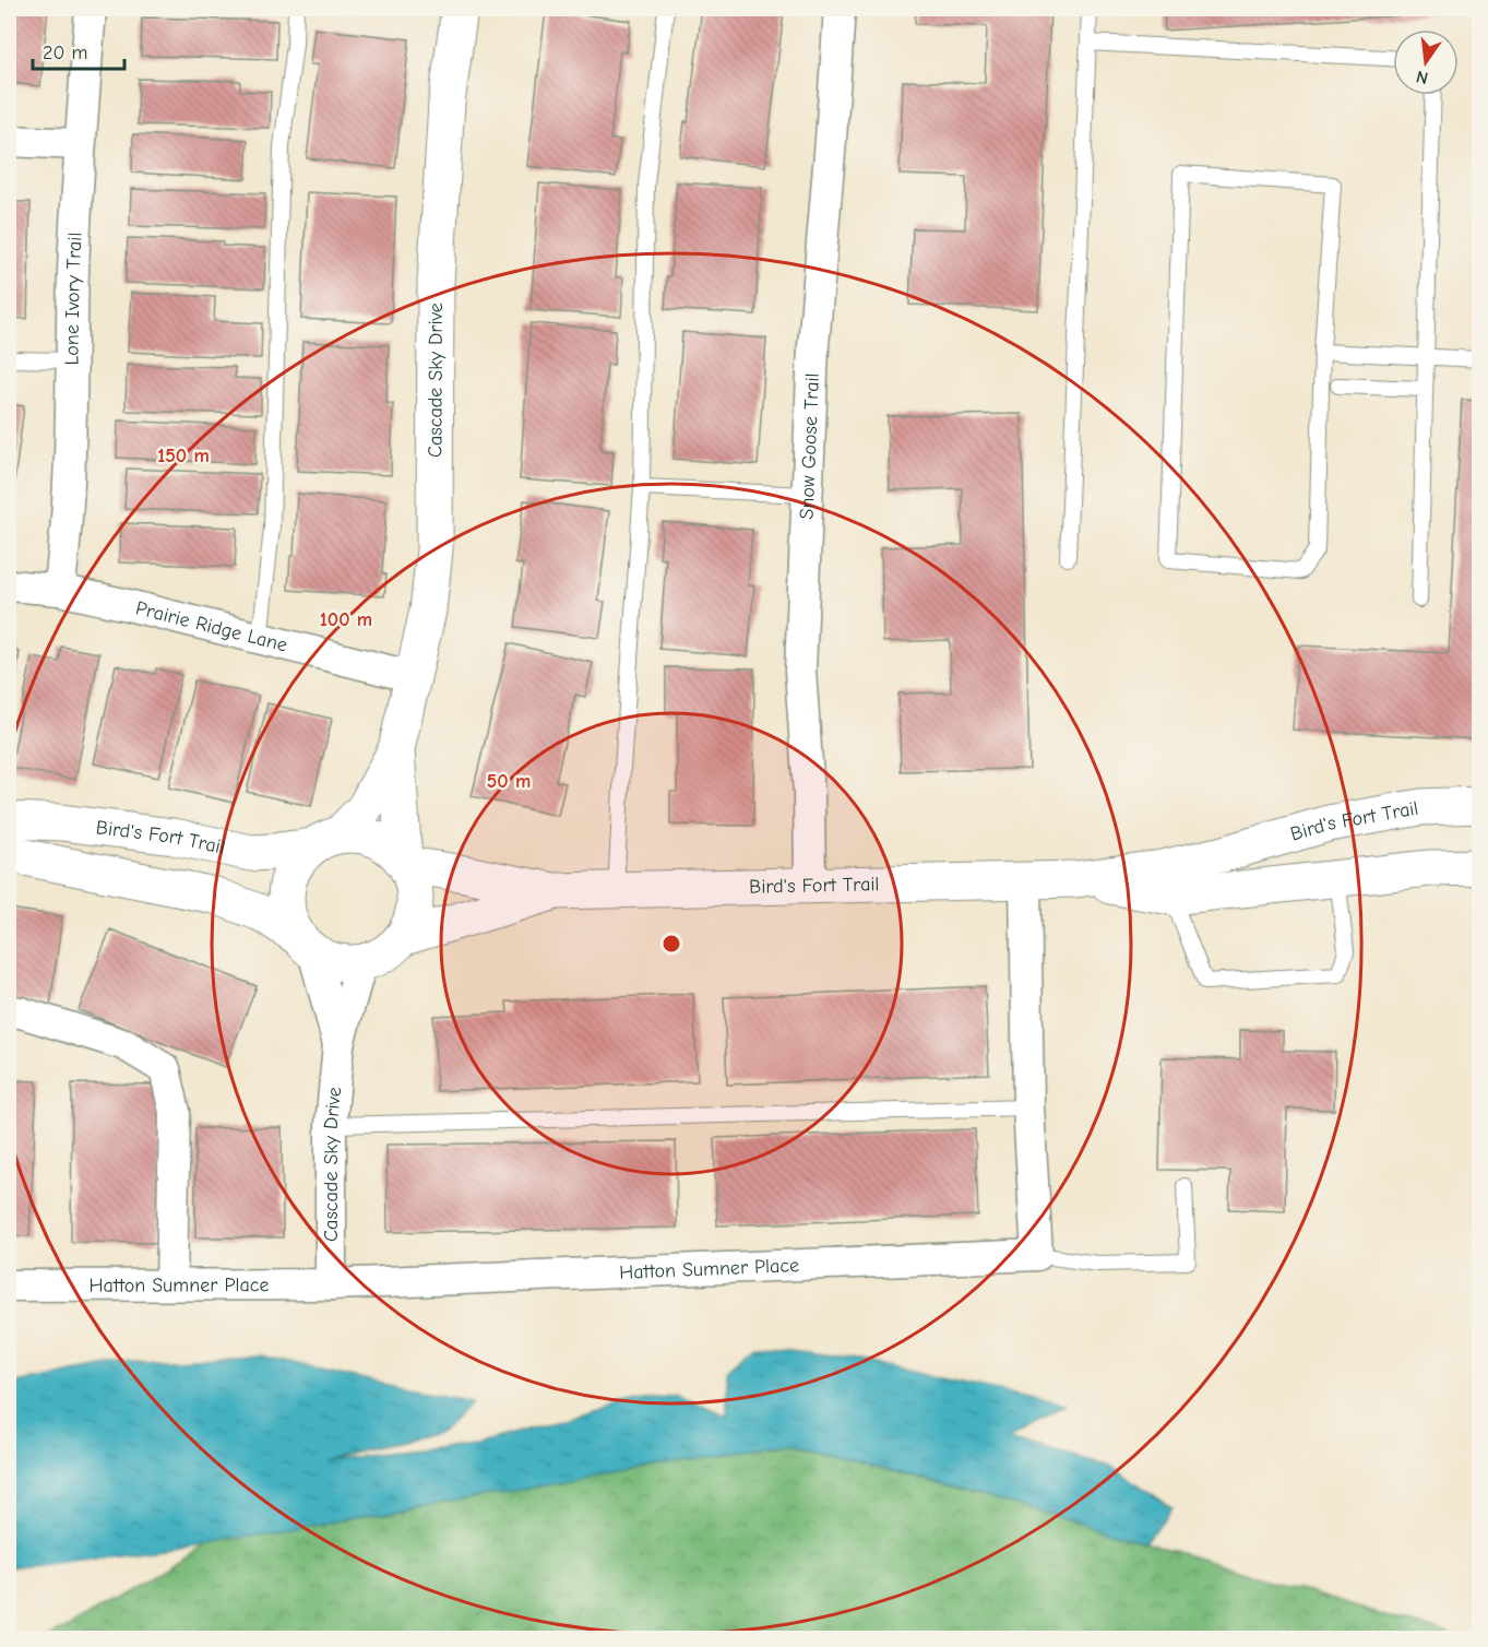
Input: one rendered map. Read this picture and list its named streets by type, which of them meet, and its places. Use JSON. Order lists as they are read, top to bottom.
{
  "streets": {
    "street": [
      "Lone Ivory Trail",
      "Cascade Sky Drive",
      "Snow Goose Trail",
      "Prairie Ridge Lane",
      "Bird's Fort Trail",
      "Hatton Sumner Place"
    ]
  },
  "crossings": [
    ["Lone Ivory Trail", "Prairie Ridge Lane"],
    ["Cascade Sky Drive", "Prairie Ridge Lane"],
    ["Cascade Sky Drive", "Bird's Fort Trail"],
    ["Cascade Sky Drive", "Hatton Sumner Place"],
    ["Snow Goose Trail", "Bird's Fort Trail"]
  ],
  "scale_bar": "20 m",
  "north": "bottom",
  "rings": ["150 m", "100 m", "50 m"]
}
